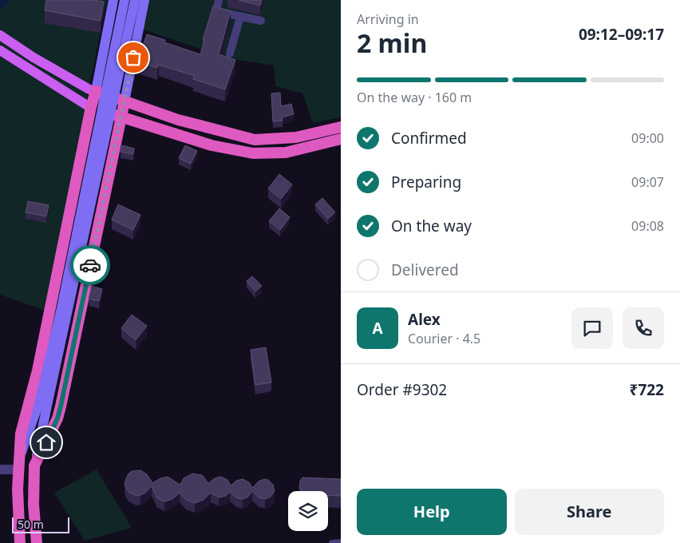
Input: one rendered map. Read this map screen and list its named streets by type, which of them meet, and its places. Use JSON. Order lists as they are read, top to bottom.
{
  "scale_bar": "50 m",
  "page": {
    "heading": ["2 min", "Arriving in", "09:12–09:17"],
    "panel": [
      "Alex",
      "Courier · 4.5",
      "Order #9302",
      "₹722"
    ],
    "bar": "On the way · 160 m",
    "list": [
      ["Confirmed", "09:00"],
      ["Preparing", "09:07"],
      ["On the way", "09:08"],
      "Delivered"
    ],
    "round": "A",
    "buttons": ["Help", "Share"],
    "scale": "50 m"
  }
}
